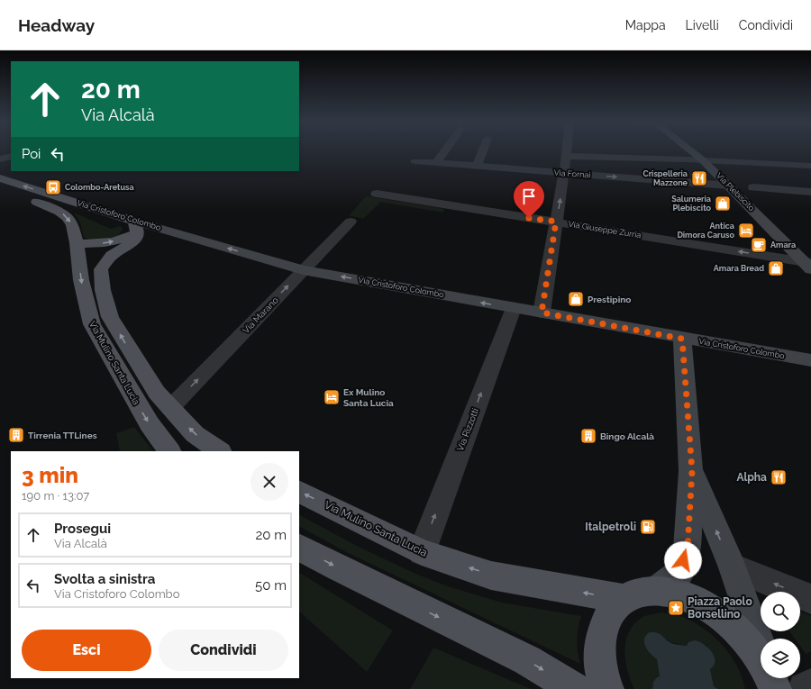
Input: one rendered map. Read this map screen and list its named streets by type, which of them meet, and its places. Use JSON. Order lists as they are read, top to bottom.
{
  "streets": {
    "main road": ["Via Plebiscito", "Via Cristoforo Colombo", "Via Mulino Santa Lucia"],
    "street": [
      "Via Fornai",
      "Via Giuseppe Zurria",
      "Via Marano",
      "Via Rizzotti"
    ]
  },
  "crossings": [
    ["Via Fornai", "Via Plebiscito"],
    ["Via Plebiscito", "Via Giuseppe Zurria"],
    ["Via Cristoforo Colombo", "Via Marano"],
    ["Via Cristoforo Colombo", "Via Mulino Santa Lucia"],
    ["Via Cristoforo Colombo", "Via Rizzotti"],
    ["Via Marano", "Via Mulino Santa Lucia"],
    ["Via Mulino Santa Lucia", "Via Rizzotti"]
  ],
  "one_way": ["Via Marano", "Via Rizzotti"],
  "places": {
    "restaurant": ["Crispelleria Mazzone", "Alpha"],
    "bus stop": ["Colombo-Aretusa"],
    "shop": ["Salumeria Plebiscito", "Amara Bread", "Prestipino"],
    "hotel": ["Antica Dimora Caruso", "Ex Mulino Santa Lucia"],
    "cafe": ["Amara"],
    "building": ["Tirrenia TTLines", "Bingo Alcalà"],
    "fuel station": ["Italpetroli"],
    "place": ["Piazza Paolo Borsellino"]
  },
  "page": {
    "header": "Headway",
    "nav": ["Mappa", "Livelli", "Condividi"],
    "turn": ["20 m", "Via Alcalà"],
    "then": "Poi",
    "heading": ["3 min", "190 m · 13:07"],
    "list": [
      {
        "name": "Prosegui",
        "note": "Via Alcalà",
        "value": "20 m"
      },
      {
        "name": "Svolta a sinistra",
        "note": "Via Cristoforo Colombo",
        "value": "50 m"
      }
    ],
    "buttons": ["Esci", "Condividi"]
  }
}
